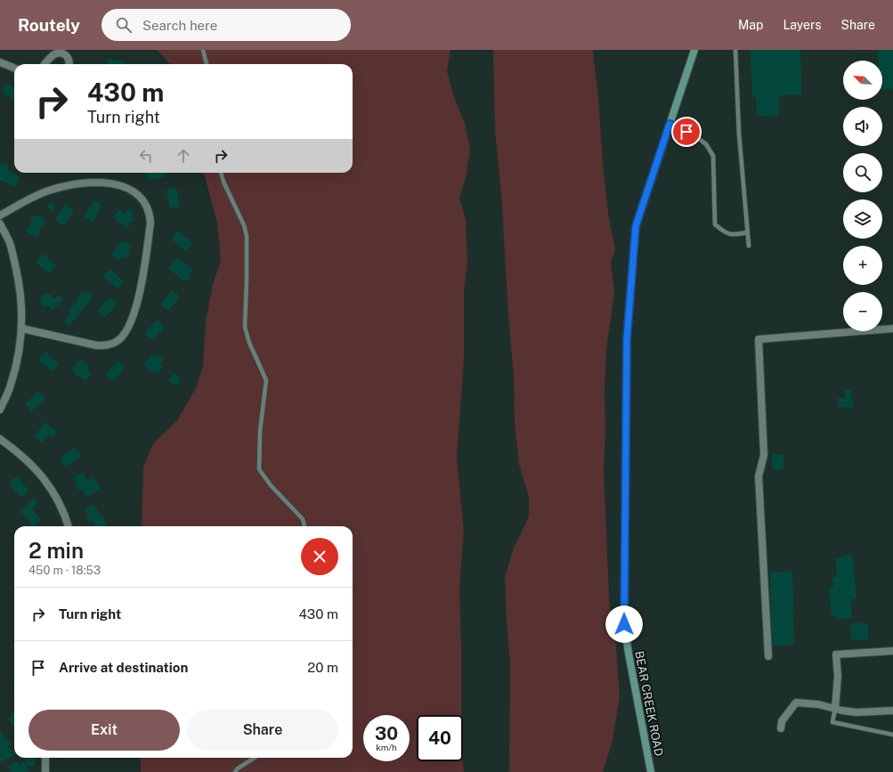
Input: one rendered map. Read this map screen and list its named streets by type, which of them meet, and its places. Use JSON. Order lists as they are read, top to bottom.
{
  "streets": {
    "street": ["BEAR CREEK ROAD"]
  },
  "north": "top left",
  "page": {
    "header": "Routely",
    "search": "Search here",
    "nav": ["Map", "Layers", "Share"],
    "map_buttons": ["+", "−"],
    "turn": ["430 m", "Turn right"],
    "heading": ["2 min", "450 m · 18:53"],
    "list": [
      {
        "name": "Turn right",
        "value": "430 m"
      },
      {
        "name": "Arrive at destination",
        "value": "20 m"
      }
    ],
    "buttons": ["Exit", "Share"],
    "speed": "30 km/h",
    "limit": "40"
  }
}
